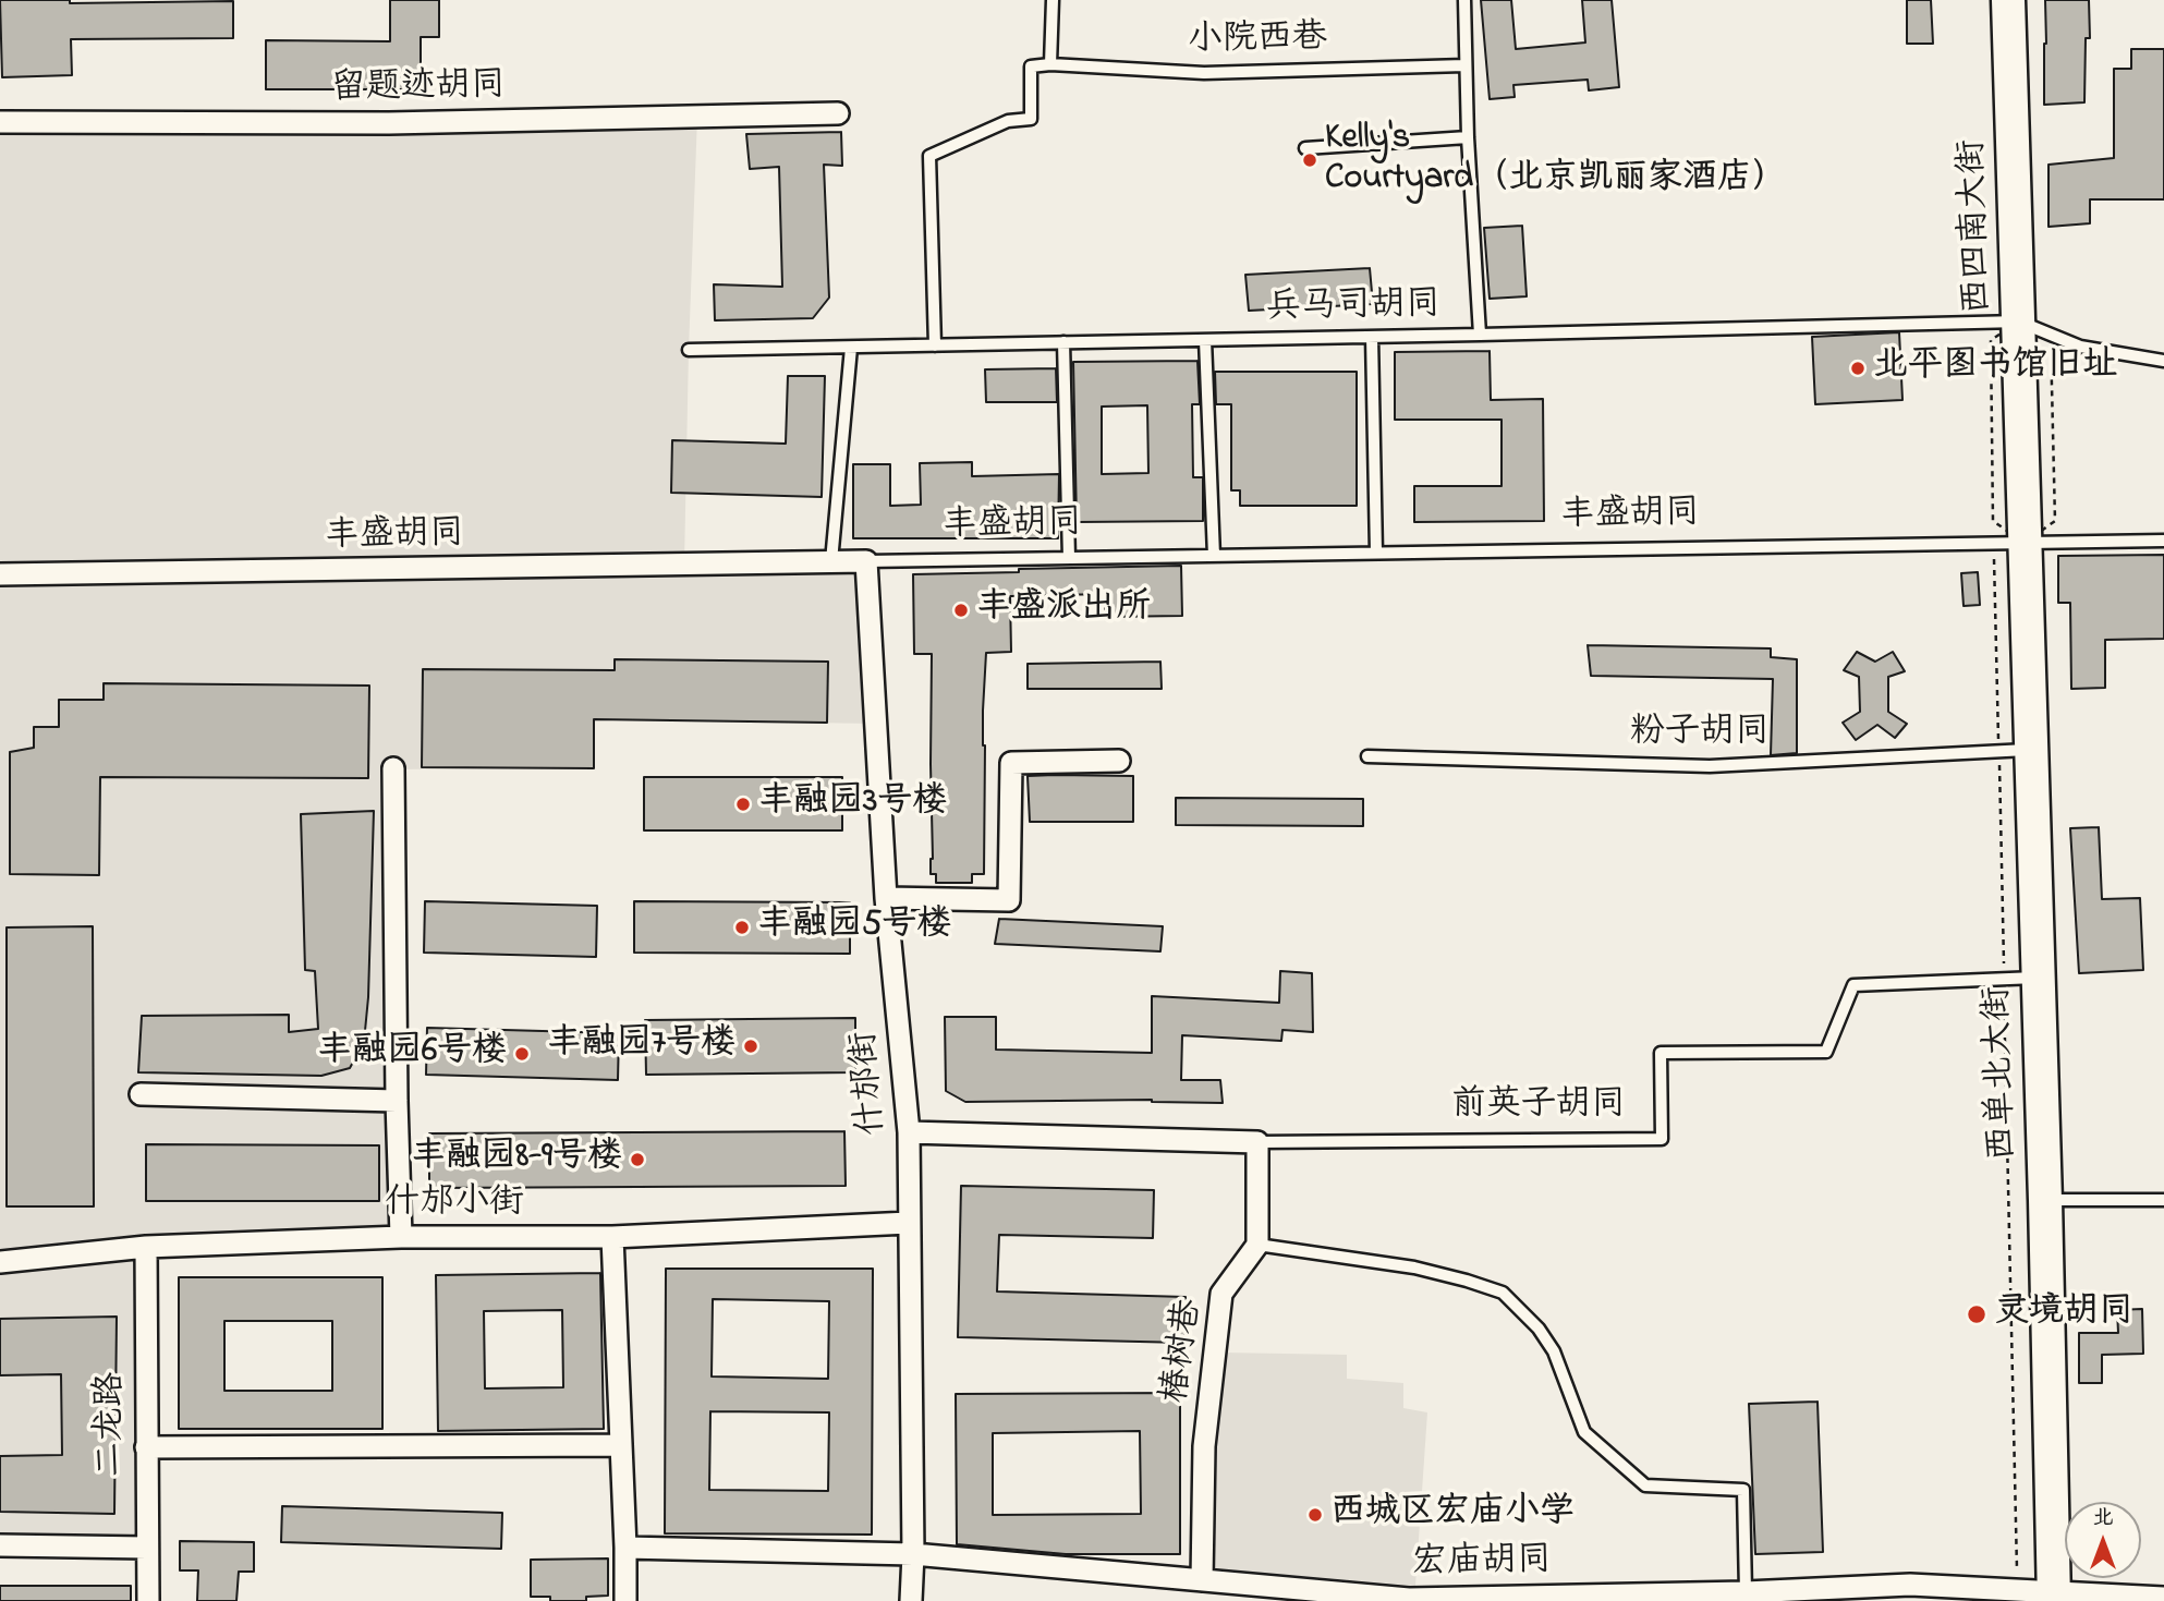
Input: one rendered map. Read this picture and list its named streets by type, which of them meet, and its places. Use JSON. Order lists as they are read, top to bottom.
{
  "streets": {
    "main road": ["西四南大街", "西单北大街"],
    "street": [
      "留题迹胡同",
      "丰盛胡同",
      "什邡街",
      "前英子胡同",
      "什邡小街",
      "椿树巷",
      "二龙路",
      "宏庙胡同"
    ],
    "lane": ["小院西巷", "兵马司胡同", "粉子胡同"]
  },
  "crossings": [
    ["西四南大街", "兵马司胡同"],
    ["西四南大街", "丰盛胡同"],
    ["西四南大街", "西单北大街"],
    ["丰盛胡同", "西单北大街"],
    ["丰盛胡同", "什邡街"],
    ["粉子胡同", "西单北大街"],
    ["西单北大街", "前英子胡同"],
    ["西单北大街", "宏庙胡同"],
    ["什邡街", "前英子胡同"],
    ["什邡街", "什邡小街"],
    ["什邡街", "宏庙胡同"],
    ["什邡小街", "二龙路"],
    ["椿树巷", "宏庙胡同"]
  ],
  "places": [
    "Kelly's Courtyard（北京凯丽家酒店）",
    "北平图书馆旧址",
    "丰盛派出所",
    "丰融园3号楼",
    "丰融园5号楼",
    "丰融园7号楼",
    "丰融园6号楼",
    "丰融园8-9号楼",
    "灵境胡同",
    "西城区宏庙小学"
  ],
  "north": "top"
}
